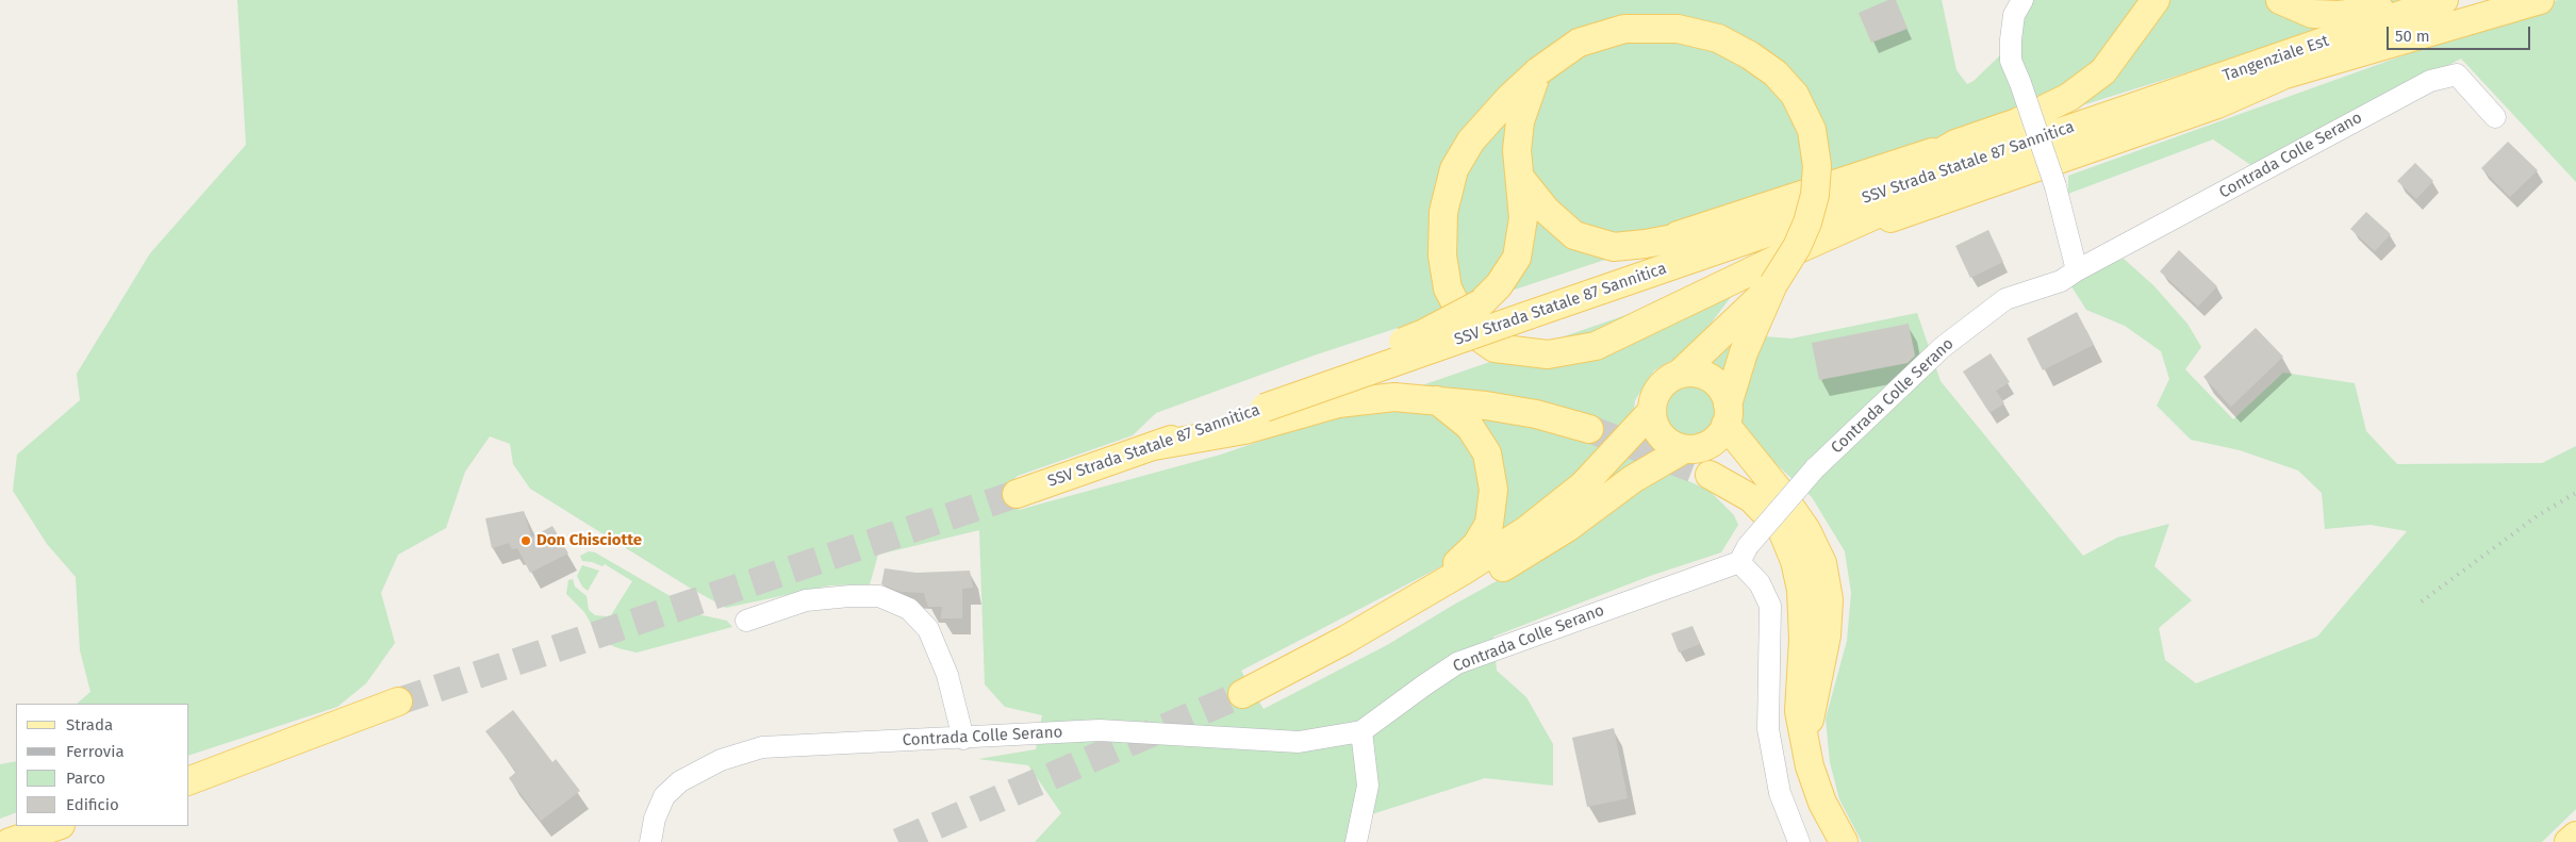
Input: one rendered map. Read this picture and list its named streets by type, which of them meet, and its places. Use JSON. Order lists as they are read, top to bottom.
{
  "streets": {
    "main road": ["Tangenziale Est", "SSV Strada Statale 87 Sannitica"],
    "street": ["Contrada Colle Serano"]
  },
  "crossings": [
    ["Tangenziale Est", "SSV Strada Statale 87 Sannitica"]
  ],
  "places": ["Don Chisciotte"],
  "legend": [
    "Strada",
    "Ferrovia",
    "Parco",
    "Edificio"
  ],
  "scale_bar": "50 m"
}
